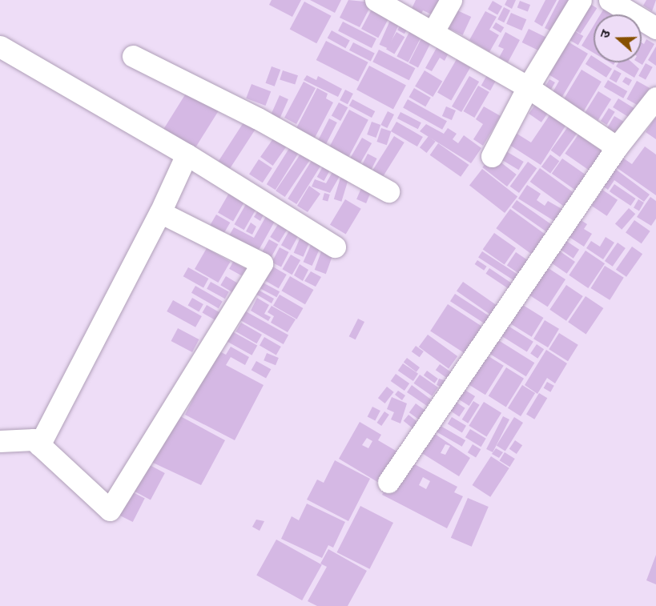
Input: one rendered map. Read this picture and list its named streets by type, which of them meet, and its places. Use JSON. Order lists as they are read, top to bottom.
{
  "north": "left"
}
